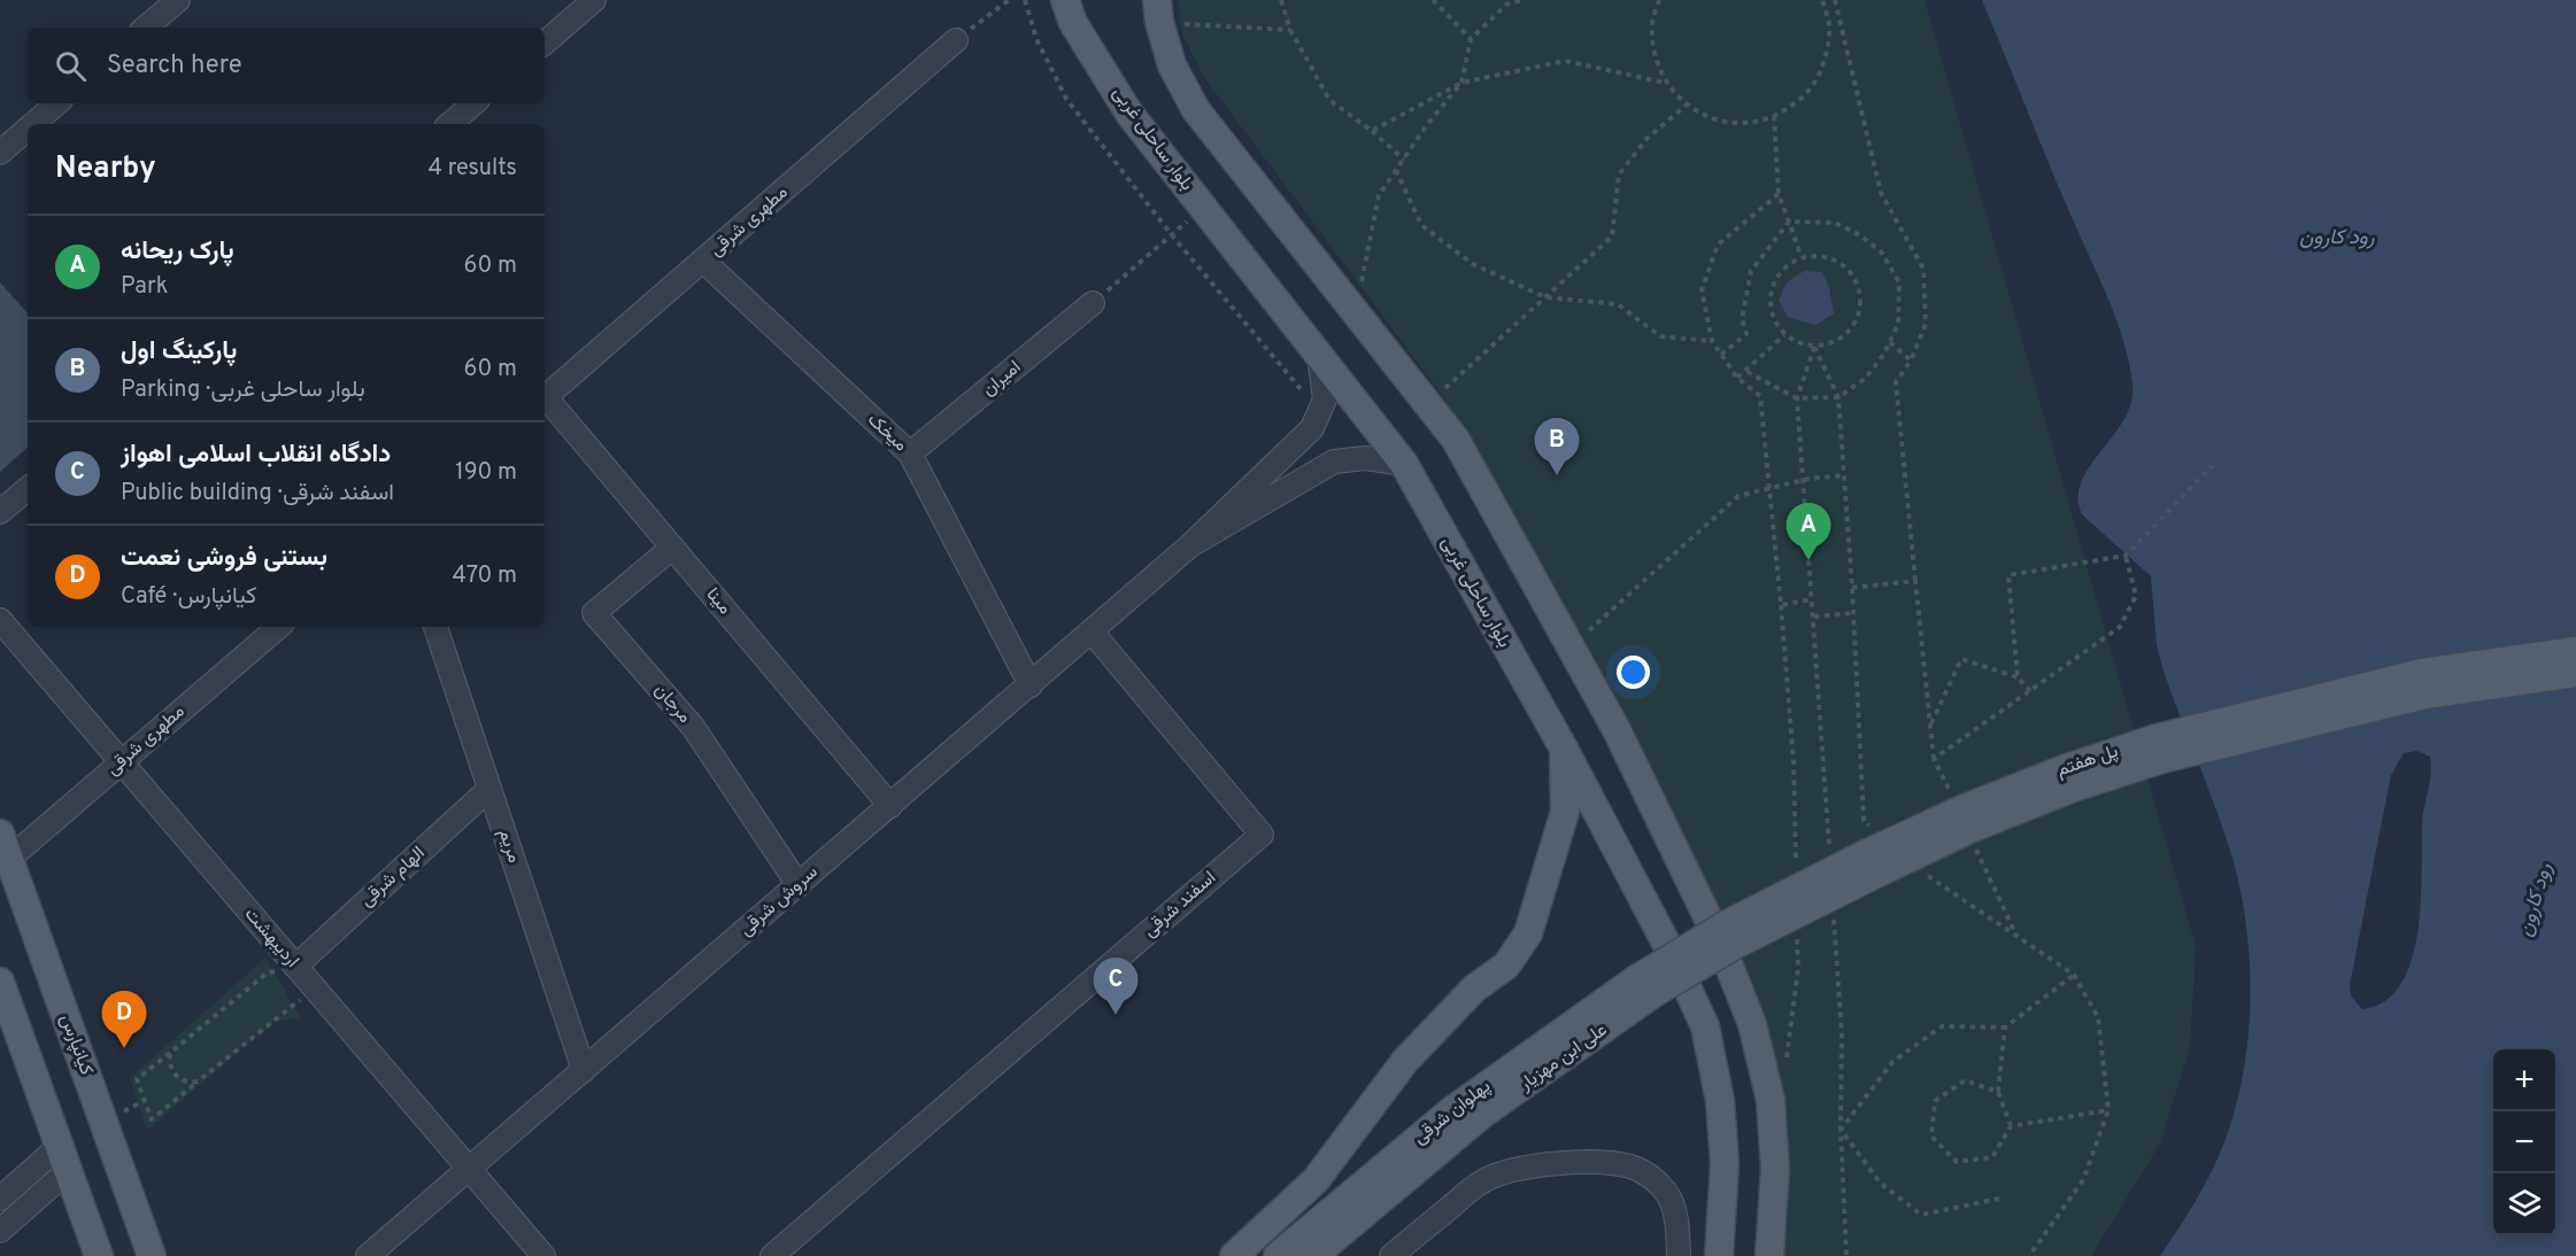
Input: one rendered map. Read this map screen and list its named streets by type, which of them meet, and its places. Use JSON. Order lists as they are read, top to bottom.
{
  "streets": {
    "main road": [
      "بلوار ساحلی غربی",
      "پل هفتم",
      "کیانپارس",
      "علی ابن مهزیار",
      "پهلوان شرقی"
    ],
    "street": [
      "مطهری شرقی",
      "امیران",
      "میخک",
      "مینا",
      "مرجان",
      "مریم",
      "الهام شرقی",
      "سروش شرقی",
      "اسفند شرقی",
      "اردیبهشت"
    ]
  },
  "crossings": [
    ["مطهری شرقی", "میخک"],
    ["مطهری شرقی", "اردیبهشت"],
    ["مطهری شرقی", "کیانپارس"],
    ["امیران", "میخک"],
    ["میخک", "سروش شرقی"],
    ["مینا", "مرجان"],
    ["مینا", "سروش شرقی"],
    ["مرجان", "سروش شرقی"],
    ["پل هفتم", "علی ابن مهزیار"],
    ["پل هفتم", "پهلوان شرقی"],
    ["مریم", "الهام شرقی"],
    ["مریم", "سروش شرقی"],
    ["الهام شرقی", "اردیبهشت"],
    ["سروش شرقی", "اسفند شرقی"],
    ["سروش شرقی", "اردیبهشت"],
    ["علی ابن مهزیار", "پهلوان شرقی"]
  ],
  "water": ["رود کارون"],
  "page": {
    "search": "Search here",
    "heading": ["Nearby", "4 results"],
    "list": [
      {
        "mark": "A",
        "name": "پارک ریحانه",
        "note": "Park",
        "value": "60 m"
      },
      {
        "mark": "B",
        "name": "پارکینگ اول",
        "note": "Parking · بلوار ساحلی غربی",
        "value": "60 m"
      },
      {
        "mark": "C",
        "name": "دادگاه انقلاب اسلامی اهواز",
        "note": "Public building · اسفند شرقی",
        "value": "190 m"
      },
      {
        "mark": "D",
        "name": "بستنی فروشی نعمت",
        "note": "Café · کیانپارس",
        "value": "470 m"
      }
    ],
    "pins": [
      "B",
      "A",
      "C",
      "D"
    ],
    "map_buttons": ["+", "−"]
  }
}
